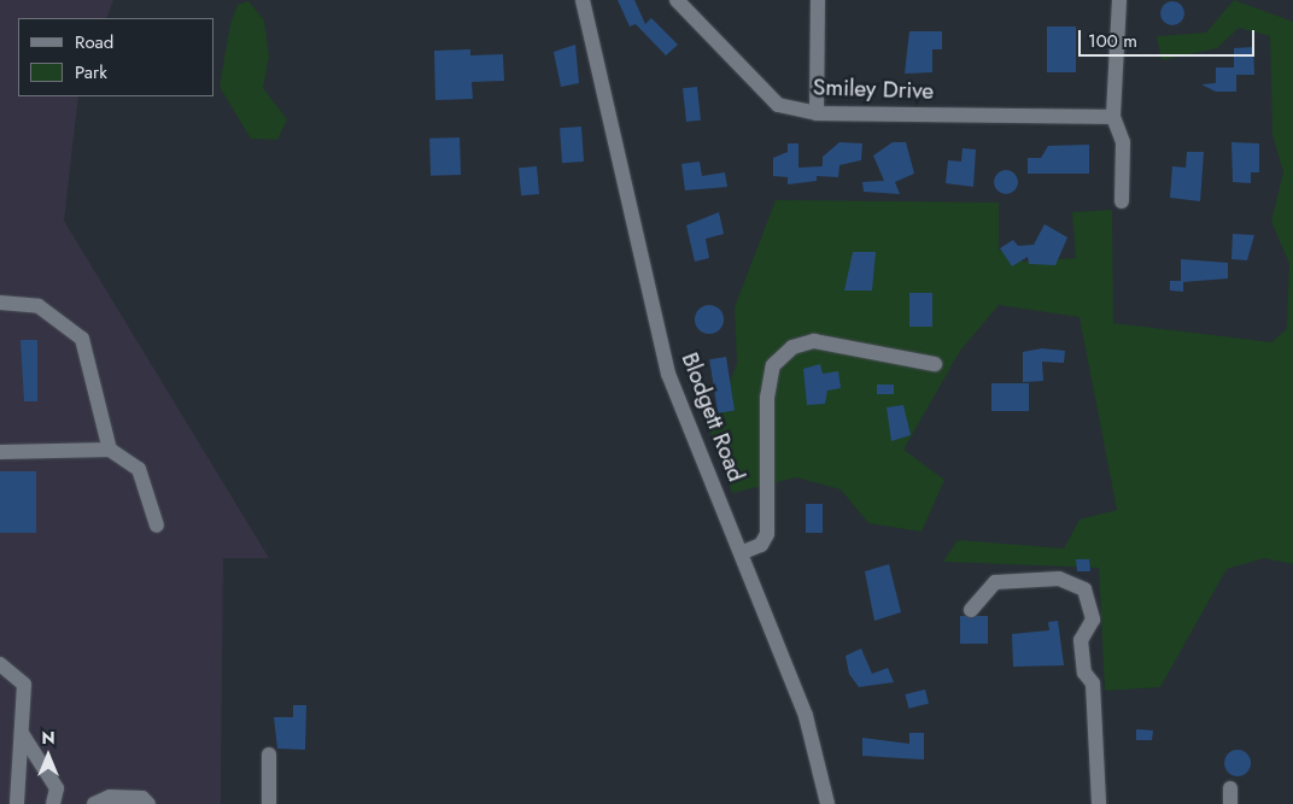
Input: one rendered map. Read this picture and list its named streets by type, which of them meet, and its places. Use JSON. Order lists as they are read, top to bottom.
{
  "streets": {
    "street": ["Smiley Drive", "Blodgett Road"]
  },
  "legend": ["Road", "Park"],
  "scale_bar": "100 m",
  "north": "top"
}
